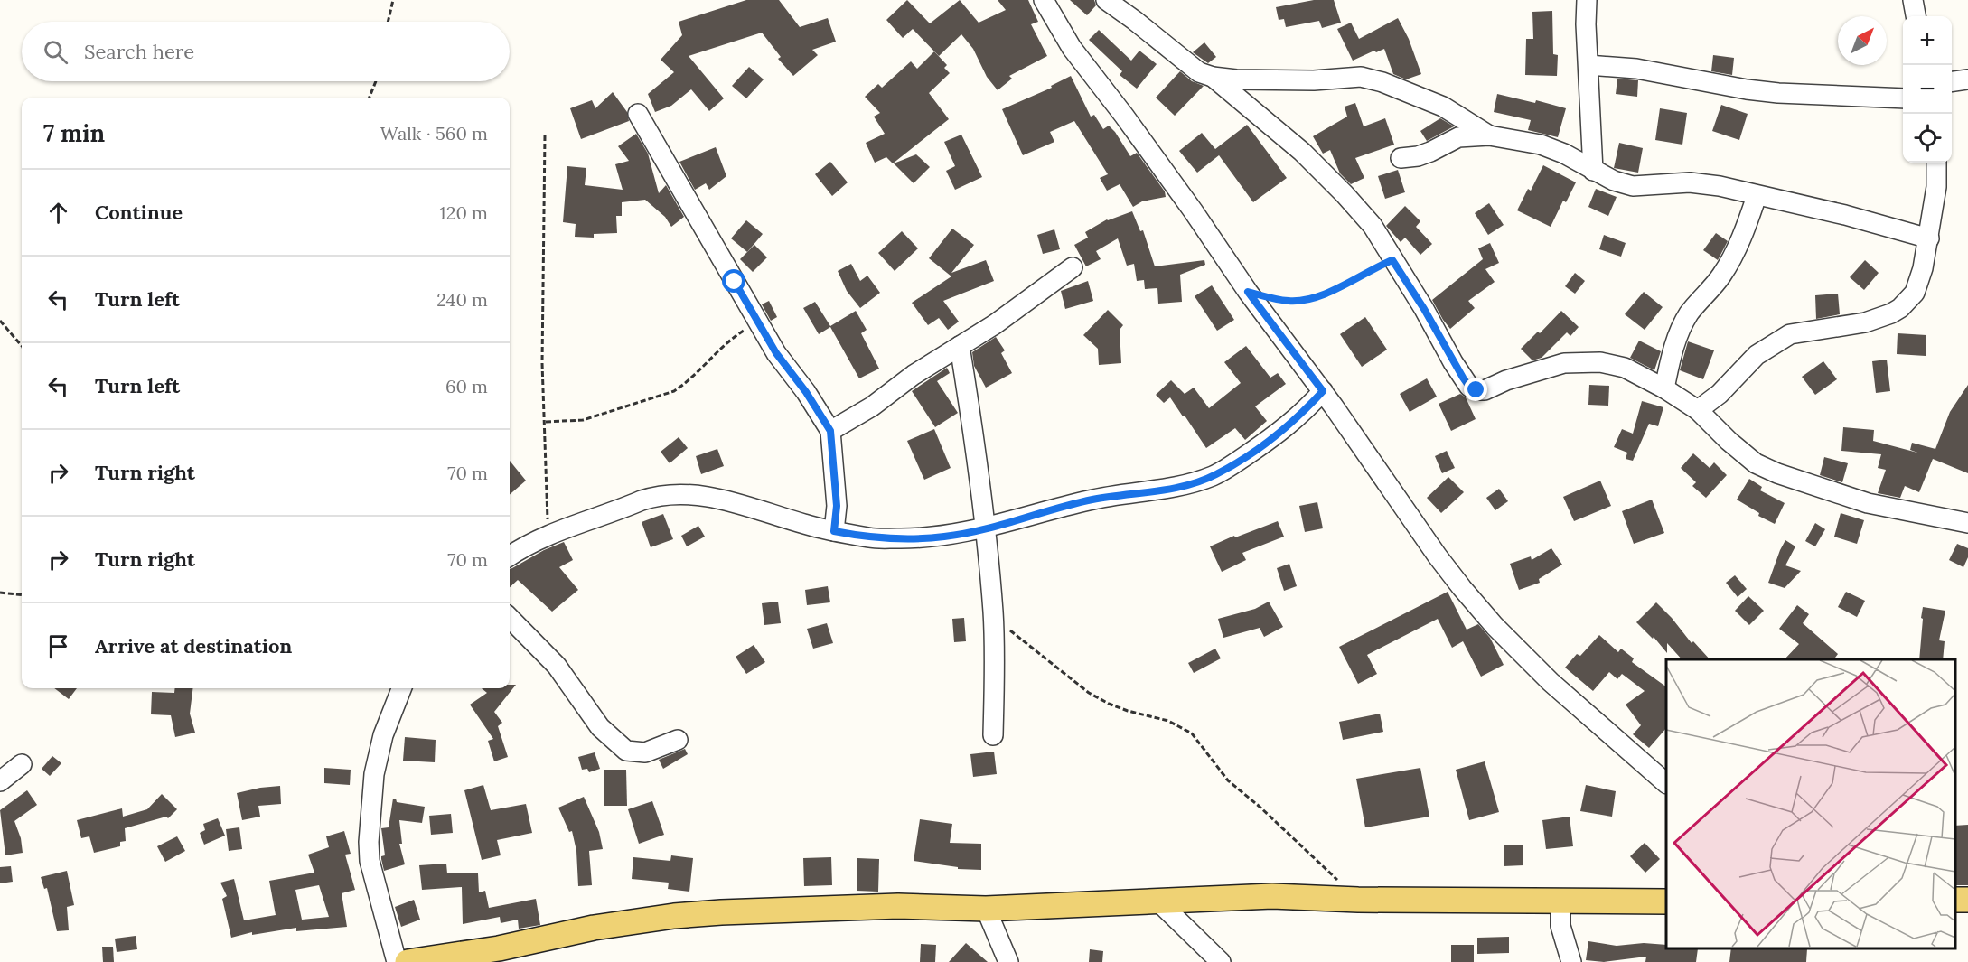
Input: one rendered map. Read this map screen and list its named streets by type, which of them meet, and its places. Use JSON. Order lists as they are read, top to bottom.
{
  "north": "top right",
  "page": {
    "map_buttons": ["+", "−"],
    "search": "Search here",
    "heading": ["7 min", "Walk · 560 m"],
    "list": [
      ["Continue", "120 m"],
      ["Turn left", "240 m"],
      ["Turn left", "60 m"],
      ["Turn right", "70 m"],
      ["Turn right", "70 m"],
      "Arrive at destination"
    ]
  }
}
